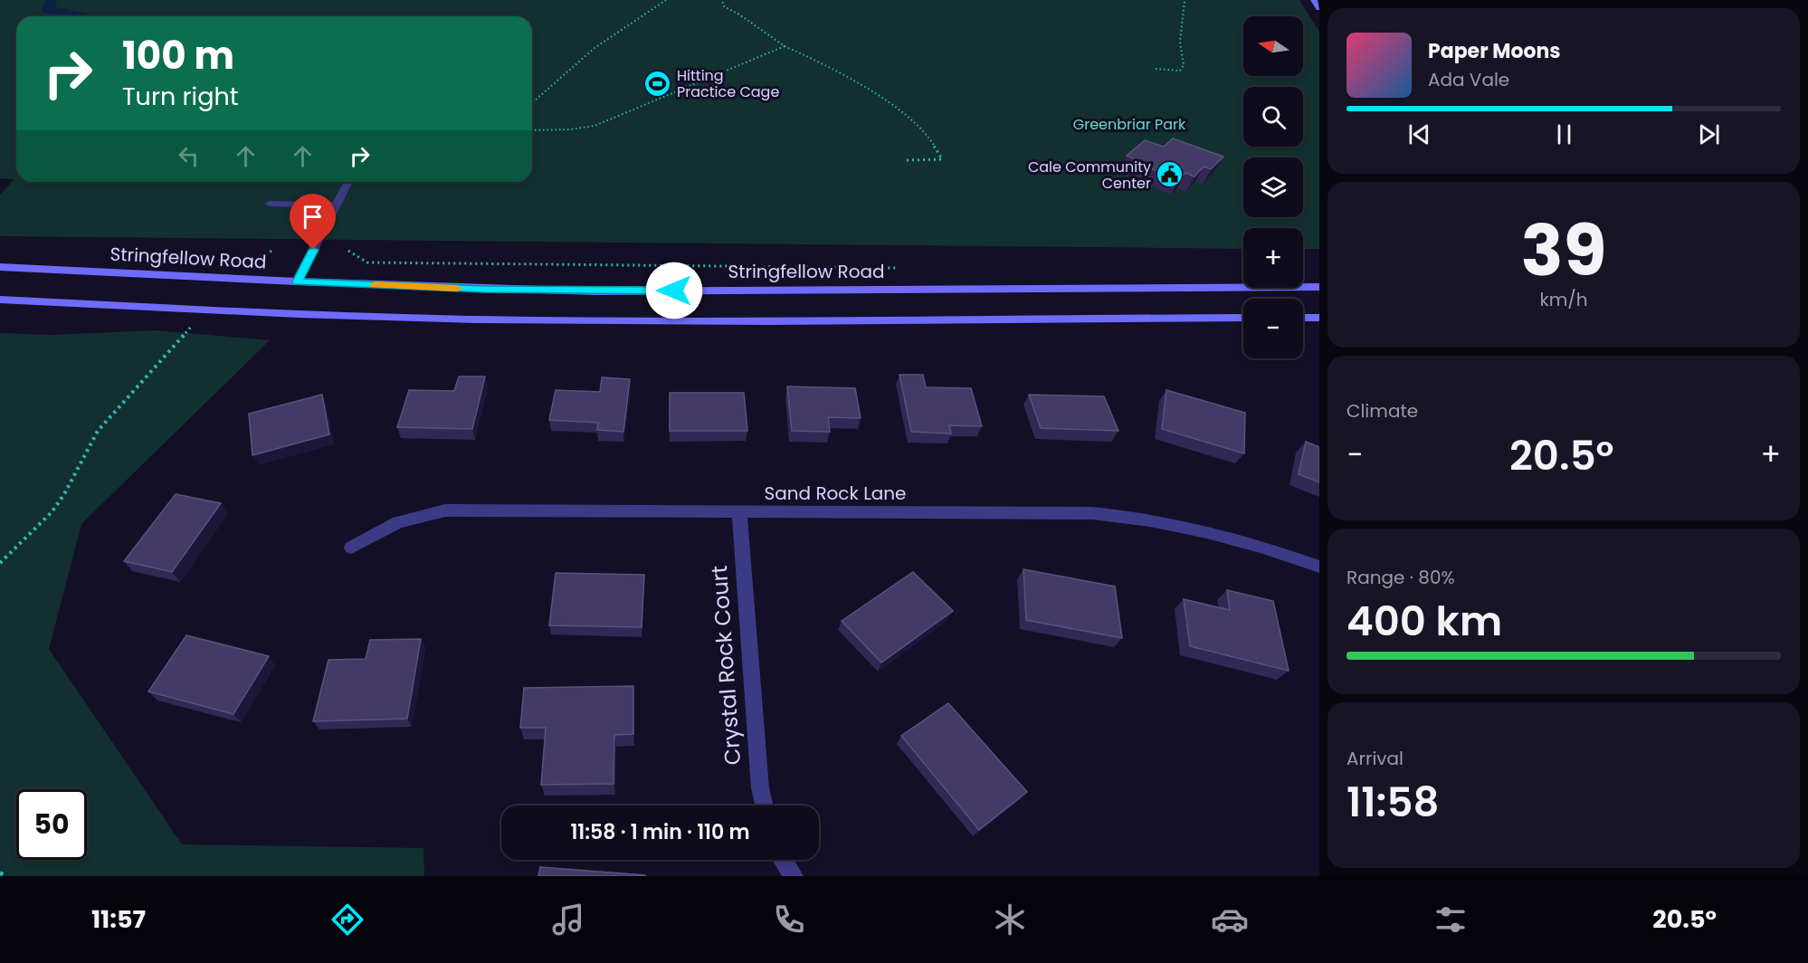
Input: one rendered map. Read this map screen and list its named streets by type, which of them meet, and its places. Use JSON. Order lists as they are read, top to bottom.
{
  "streets": {
    "main road": ["Stringfellow Road"],
    "street": ["Sand Rock Lane", "Crystal Rock Court"]
  },
  "crossings": [
    ["Sand Rock Lane", "Crystal Rock Court"]
  ],
  "parks": ["Greenbriar Park"],
  "places": {
    "sports": ["Hitting Practice Cage"],
    "public building": ["Cale Community Center"]
  },
  "north": "left",
  "page": {
    "map_buttons": ["+", "−"],
    "turn": ["100 m", "Turn right"],
    "song": ["Paper Moons", "Ada Vale"],
    "tile": [
      ["39", "km/h"],
      "Climate",
      ["Range · 80%", "400 km"],
      ["Arrival", "11:58"]
    ],
    "heat": ["−", "20.5°", "+"],
    "limit": "50",
    "trip": "11:58 · 1 min · 110 m",
    "tabs": ["11:57", "20.5°"]
  }
}
